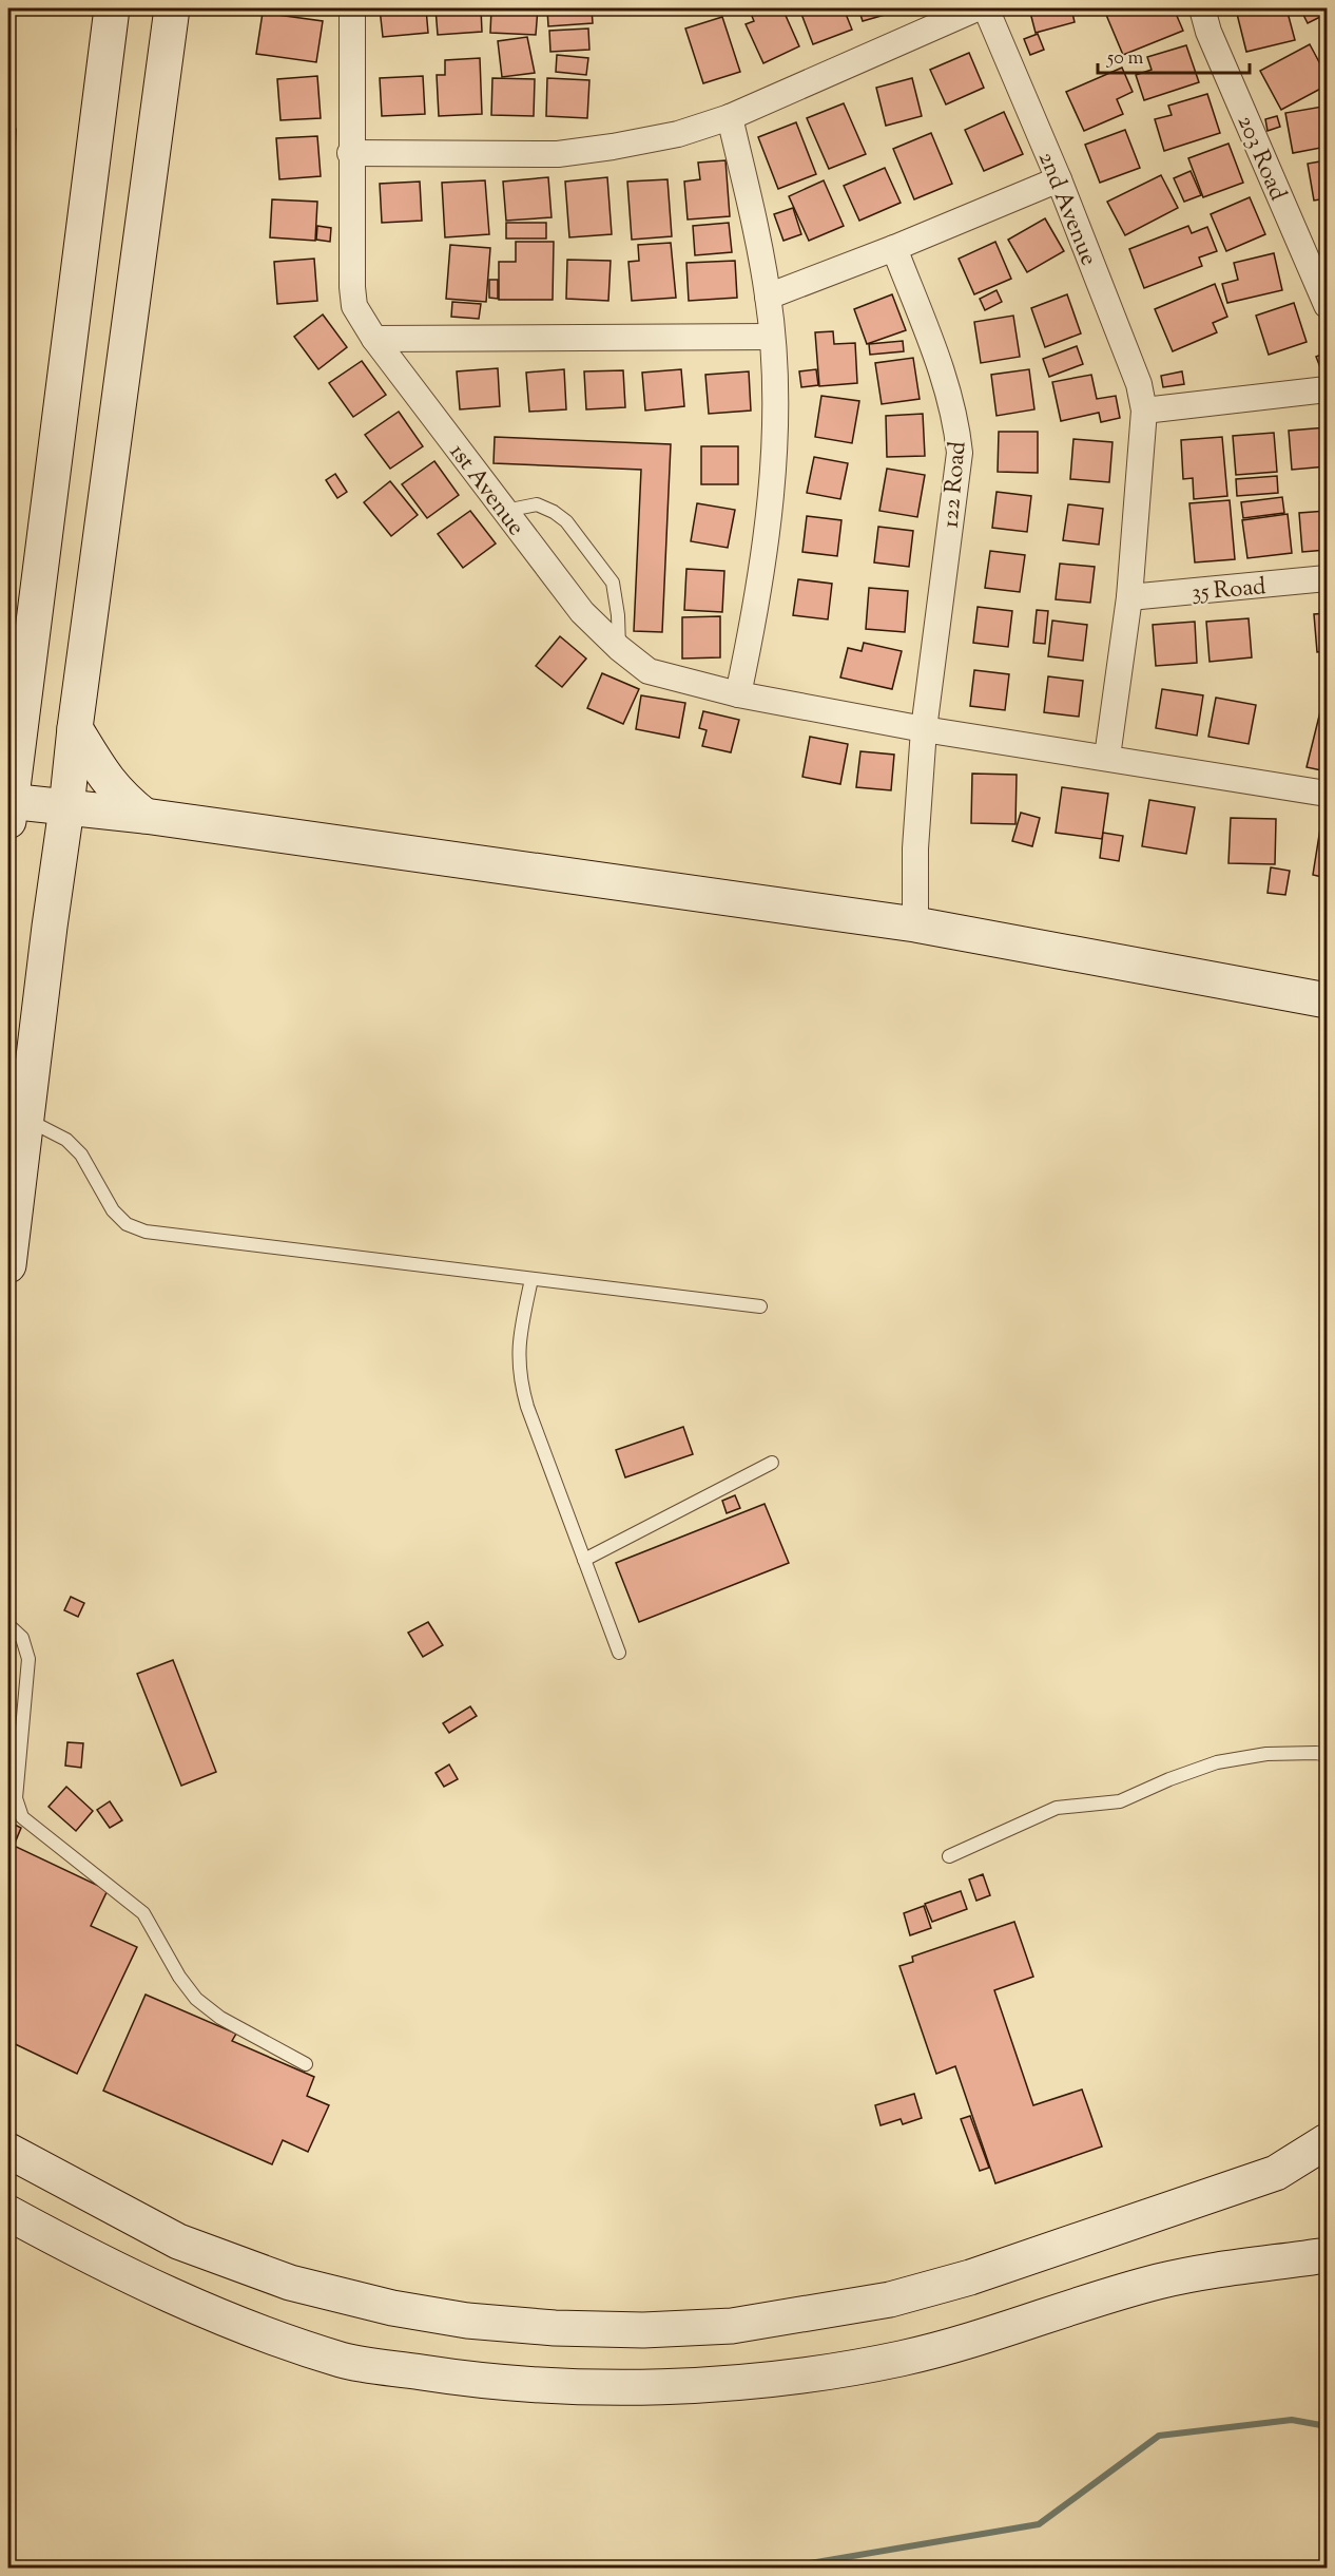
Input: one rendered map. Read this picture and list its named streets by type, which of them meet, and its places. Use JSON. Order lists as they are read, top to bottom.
{
  "streets": {
    "street": [
      "203 Road",
      "2nd Avenue",
      "122 Road",
      "1st Avenue",
      "35 Road"
    ]
  },
  "crossings": [
    ["2nd Avenue", "1st Avenue"],
    ["2nd Avenue", "35 Road"],
    ["122 Road", "1st Avenue"]
  ],
  "scale_bar": "50 m"
}
